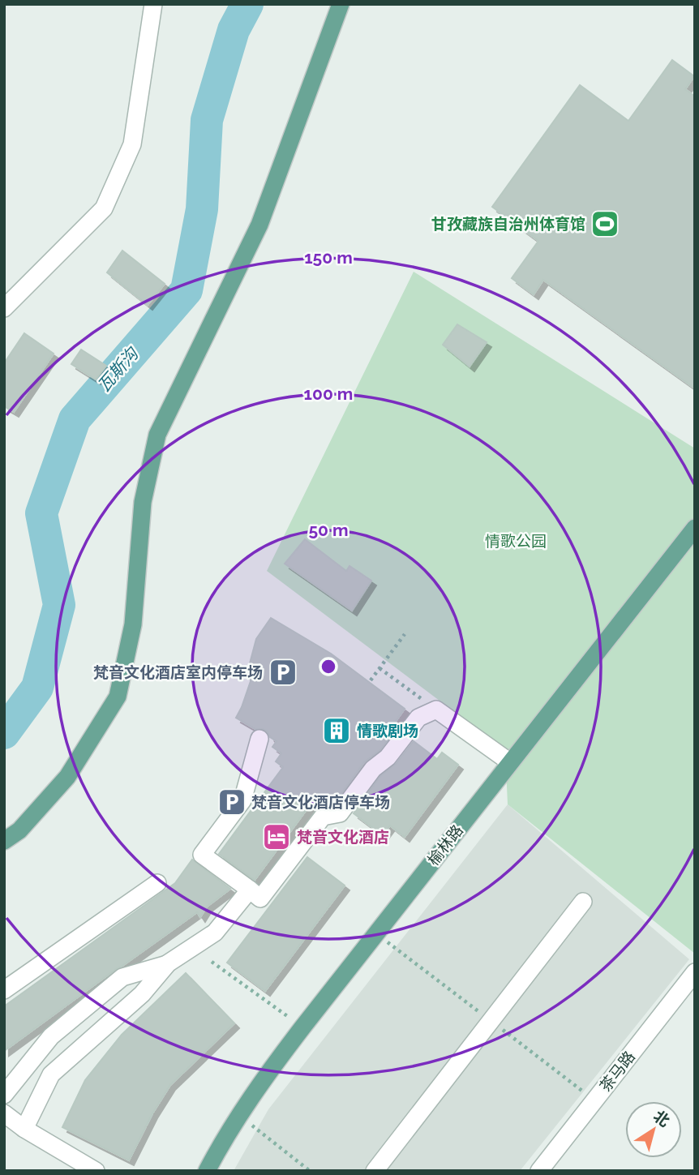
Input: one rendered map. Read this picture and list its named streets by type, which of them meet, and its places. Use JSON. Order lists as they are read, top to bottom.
{
  "streets": {
    "main road": ["榆林路"],
    "street": ["茶马路"]
  },
  "water": ["瓦斯沟"],
  "parks": ["情歌公园"],
  "places": {
    "sports": ["甘孜藏族自治州体育馆"],
    "parking": ["梵音文化酒店室内停车场", "梵音文化酒店停车场"],
    "building": ["情歌剧场"],
    "hotel": ["梵音文化酒店"]
  },
  "north": "top right",
  "rings": ["150 m", "100 m", "50 m"]
}
